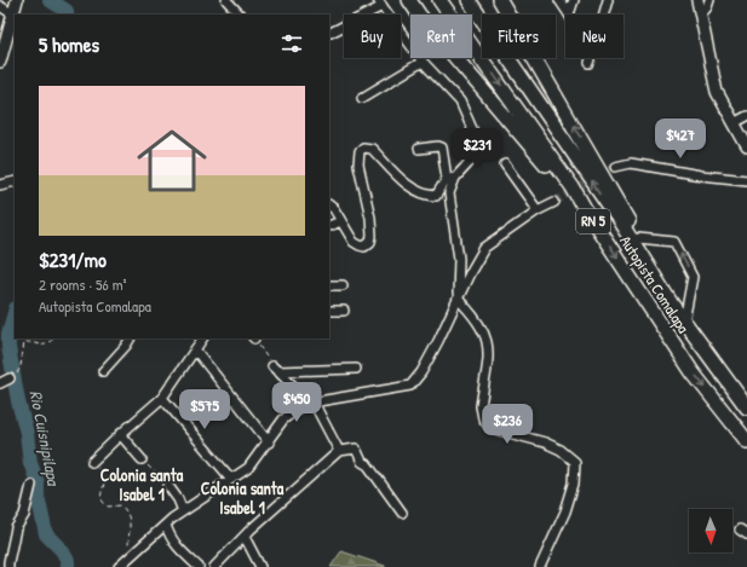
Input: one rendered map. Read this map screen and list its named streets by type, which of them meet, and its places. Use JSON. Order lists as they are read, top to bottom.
{
  "streets": {
    "highway": ["RN 5", "Autopista Comalapa"]
  },
  "districts": ["Colonia santa Isabel 1", "Colonia santa Isabel 1"],
  "water": ["Rio Cuisnipilapa"],
  "north": "bottom",
  "page": {
    "chip": [
      "Buy",
      "Rent",
      "Filters",
      "New"
    ],
    "heading": "5 homes",
    "list": [
      {
        "name": "$231/mo",
        "note": "2 rooms · 56 m² · Autopista Comalapa"
      }
    ],
    "price": [
      "$427",
      "$231",
      "$450",
      "$575",
      "$236"
    ]
  }
}
